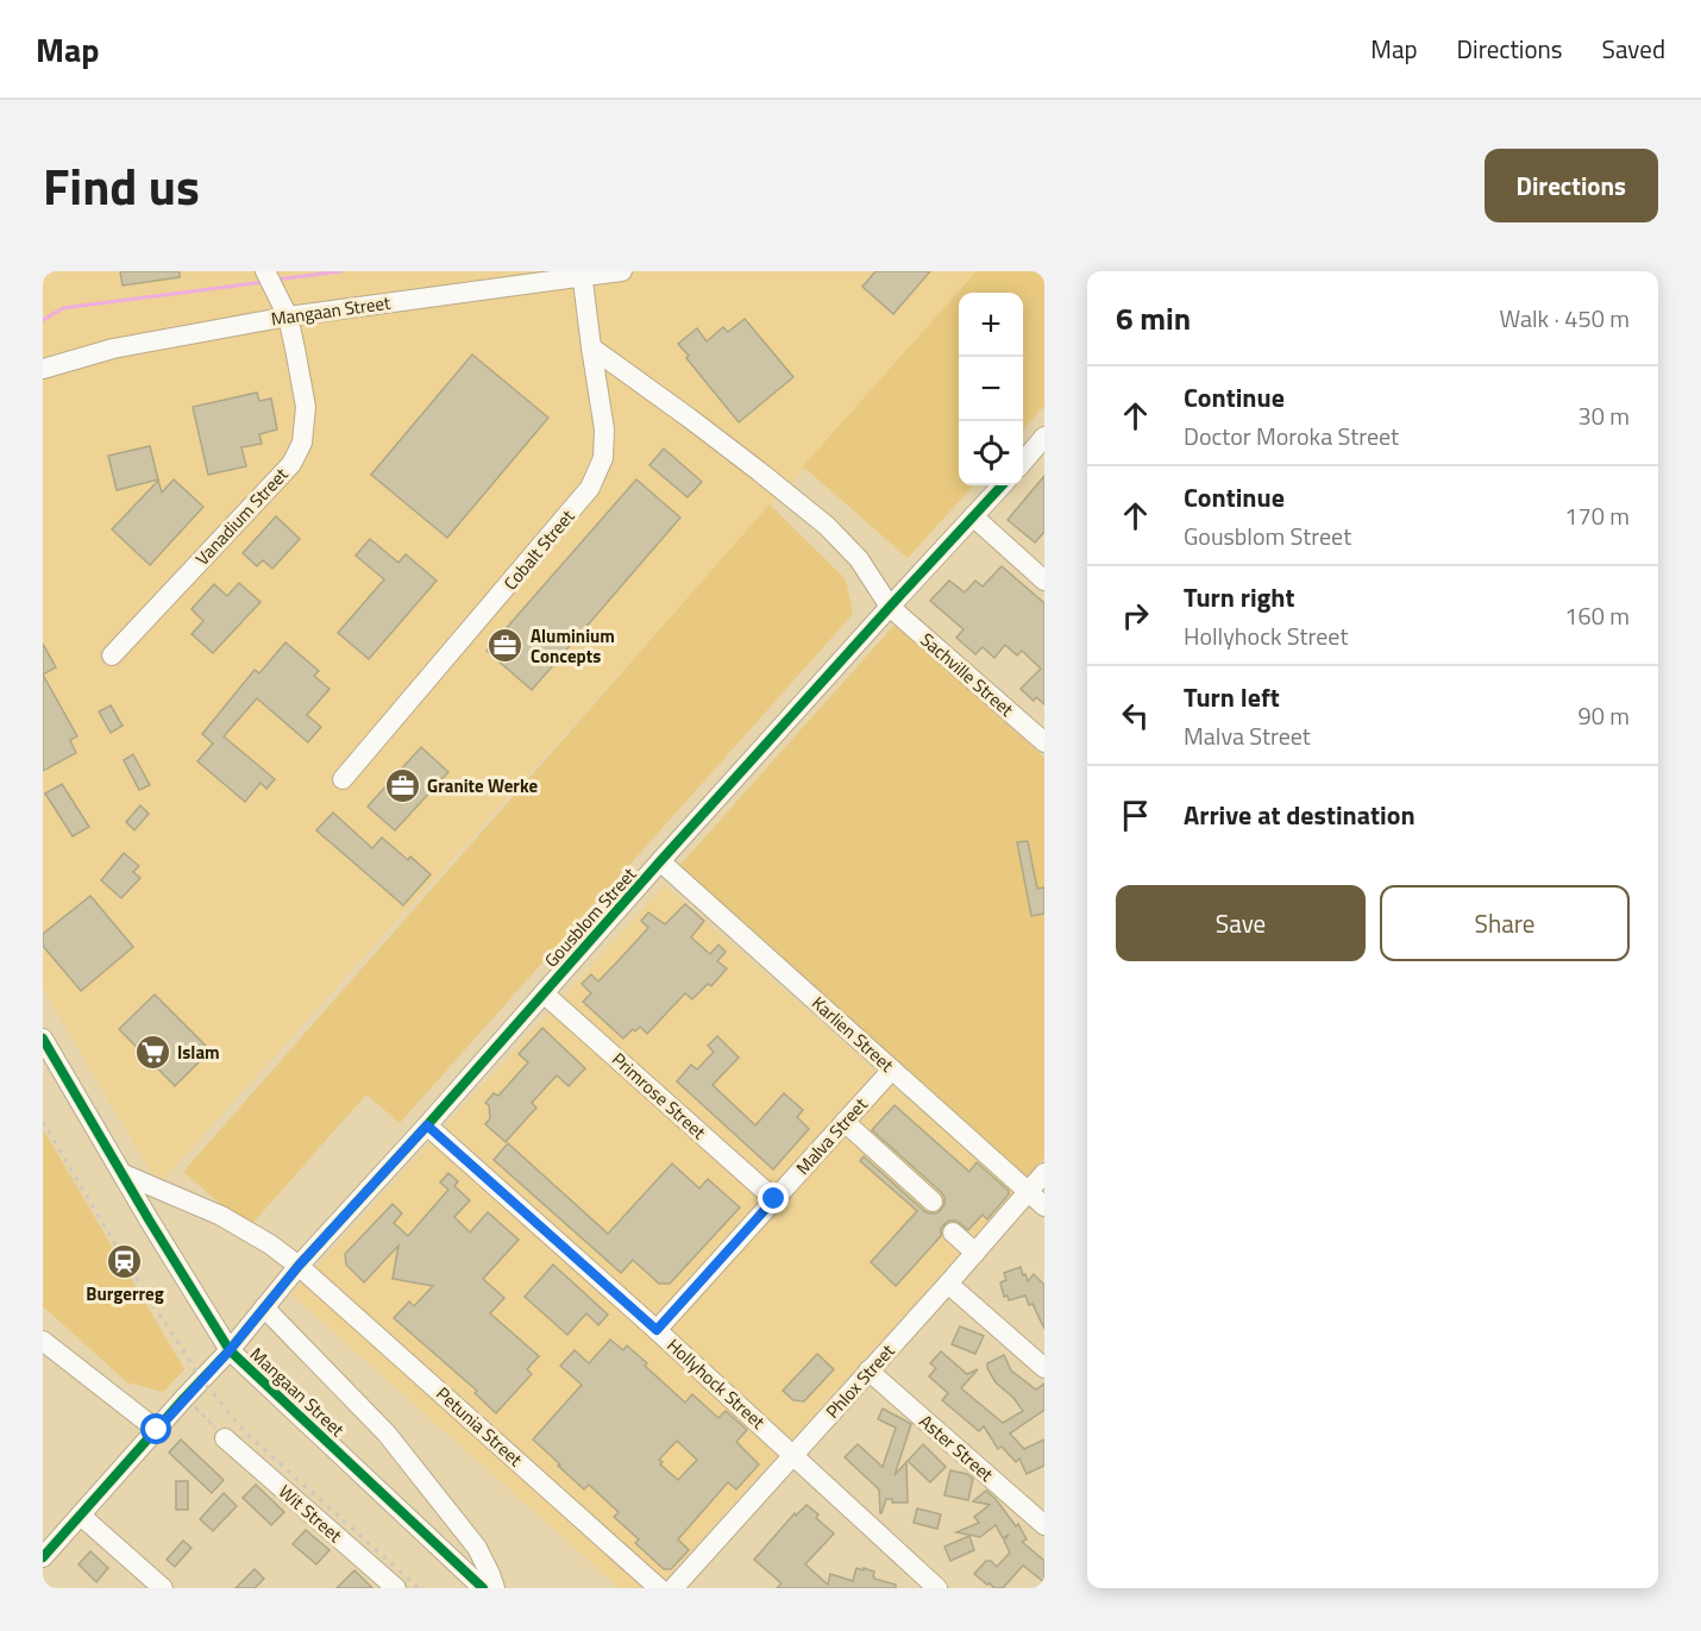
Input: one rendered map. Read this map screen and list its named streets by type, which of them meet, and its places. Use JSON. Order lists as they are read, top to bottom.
{
  "streets": {
    "street": [
      "Mangaan Street",
      "Vanadium Street",
      "Cobalt Street",
      "Sachville Street",
      "Gousblom Street",
      "Karlien Street",
      "Primrose Street",
      "Malva Street",
      "Phlox Street",
      "Hollyhock Street",
      "Petunia Street",
      "Aster Street",
      "Wit Street"
    ]
  },
  "crossings": [
    ["Mangaan Street", "Vanadium Street"],
    ["Mangaan Street", "Cobalt Street"],
    ["Mangaan Street", "Gousblom Street"],
    ["Mangaan Street", "Petunia Street"],
    ["Cobalt Street", "Sachville Street"],
    ["Sachville Street", "Gousblom Street"],
    ["Gousblom Street", "Karlien Street"],
    ["Gousblom Street", "Primrose Street"],
    ["Gousblom Street", "Hollyhock Street"],
    ["Gousblom Street", "Petunia Street"],
    ["Karlien Street", "Malva Street"],
    ["Karlien Street", "Phlox Street"],
    ["Primrose Street", "Malva Street"],
    ["Malva Street", "Hollyhock Street"],
    ["Phlox Street", "Hollyhock Street"],
    ["Phlox Street", "Aster Street"]
  ],
  "places": {
    "office": ["Aluminium Concepts", "Granite Werke"],
    "supermarket": ["Islam"],
    "station": ["Burgerreg"]
  },
  "page": {
    "header": "Map",
    "nav": ["Map", "Directions", "Saved"],
    "title": "Find us",
    "buttons": [
      "Directions",
      ["Save", "Share"]
    ],
    "heading": ["6 min", "Walk · 450 m"],
    "map_buttons": ["+", "−"],
    "list": [
      ["Continue", "Doctor Moroka Street", "30 m"],
      ["Continue", "Gousblom Street", "170 m"],
      ["Turn right", "Hollyhock Street", "160 m"],
      ["Turn left", "Malva Street", "90 m"],
      "Arrive at destination"
    ]
  }
}
